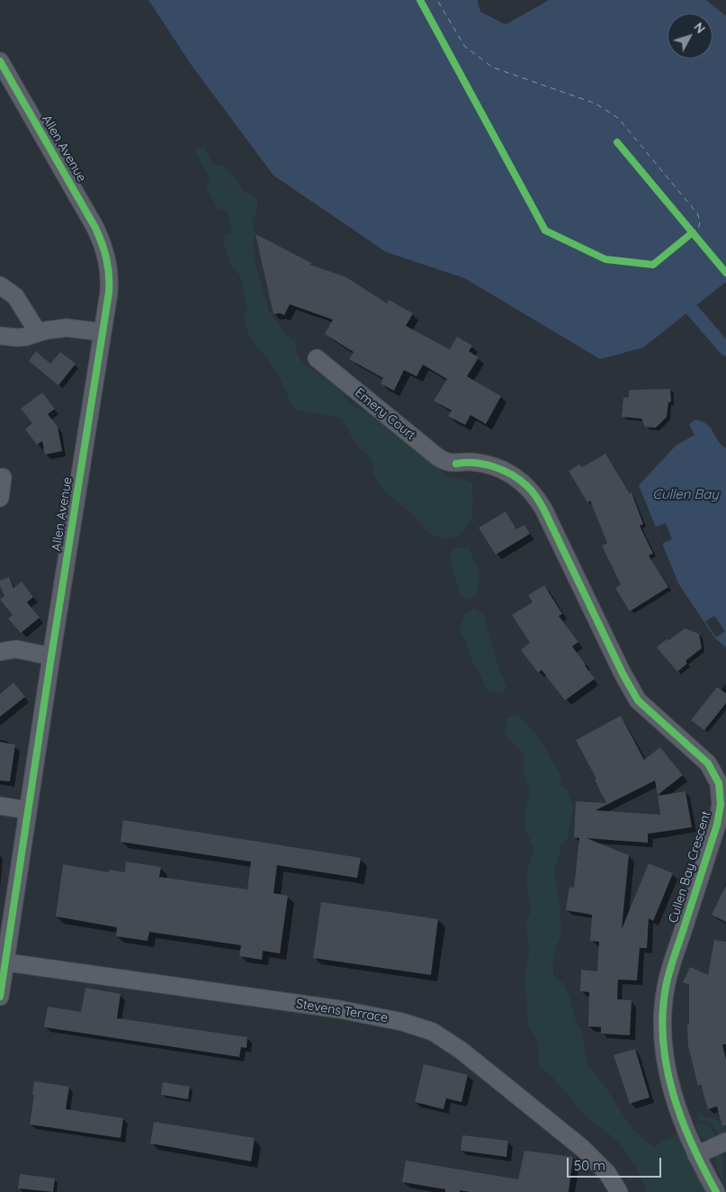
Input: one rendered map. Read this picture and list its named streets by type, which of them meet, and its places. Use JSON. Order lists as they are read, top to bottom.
{
  "streets": {
    "street": [
      "Allen Avenue",
      "Emery Court",
      "Cullen Bay Crescent",
      "Stevens Terrace"
    ]
  },
  "crossings": [
    ["Allen Avenue", "Stevens Terrace"],
    ["Emery Court", "Cullen Bay Crescent"]
  ],
  "water": ["Cullen Bay"],
  "scale_bar": "50 m",
  "north": "top right"
}
